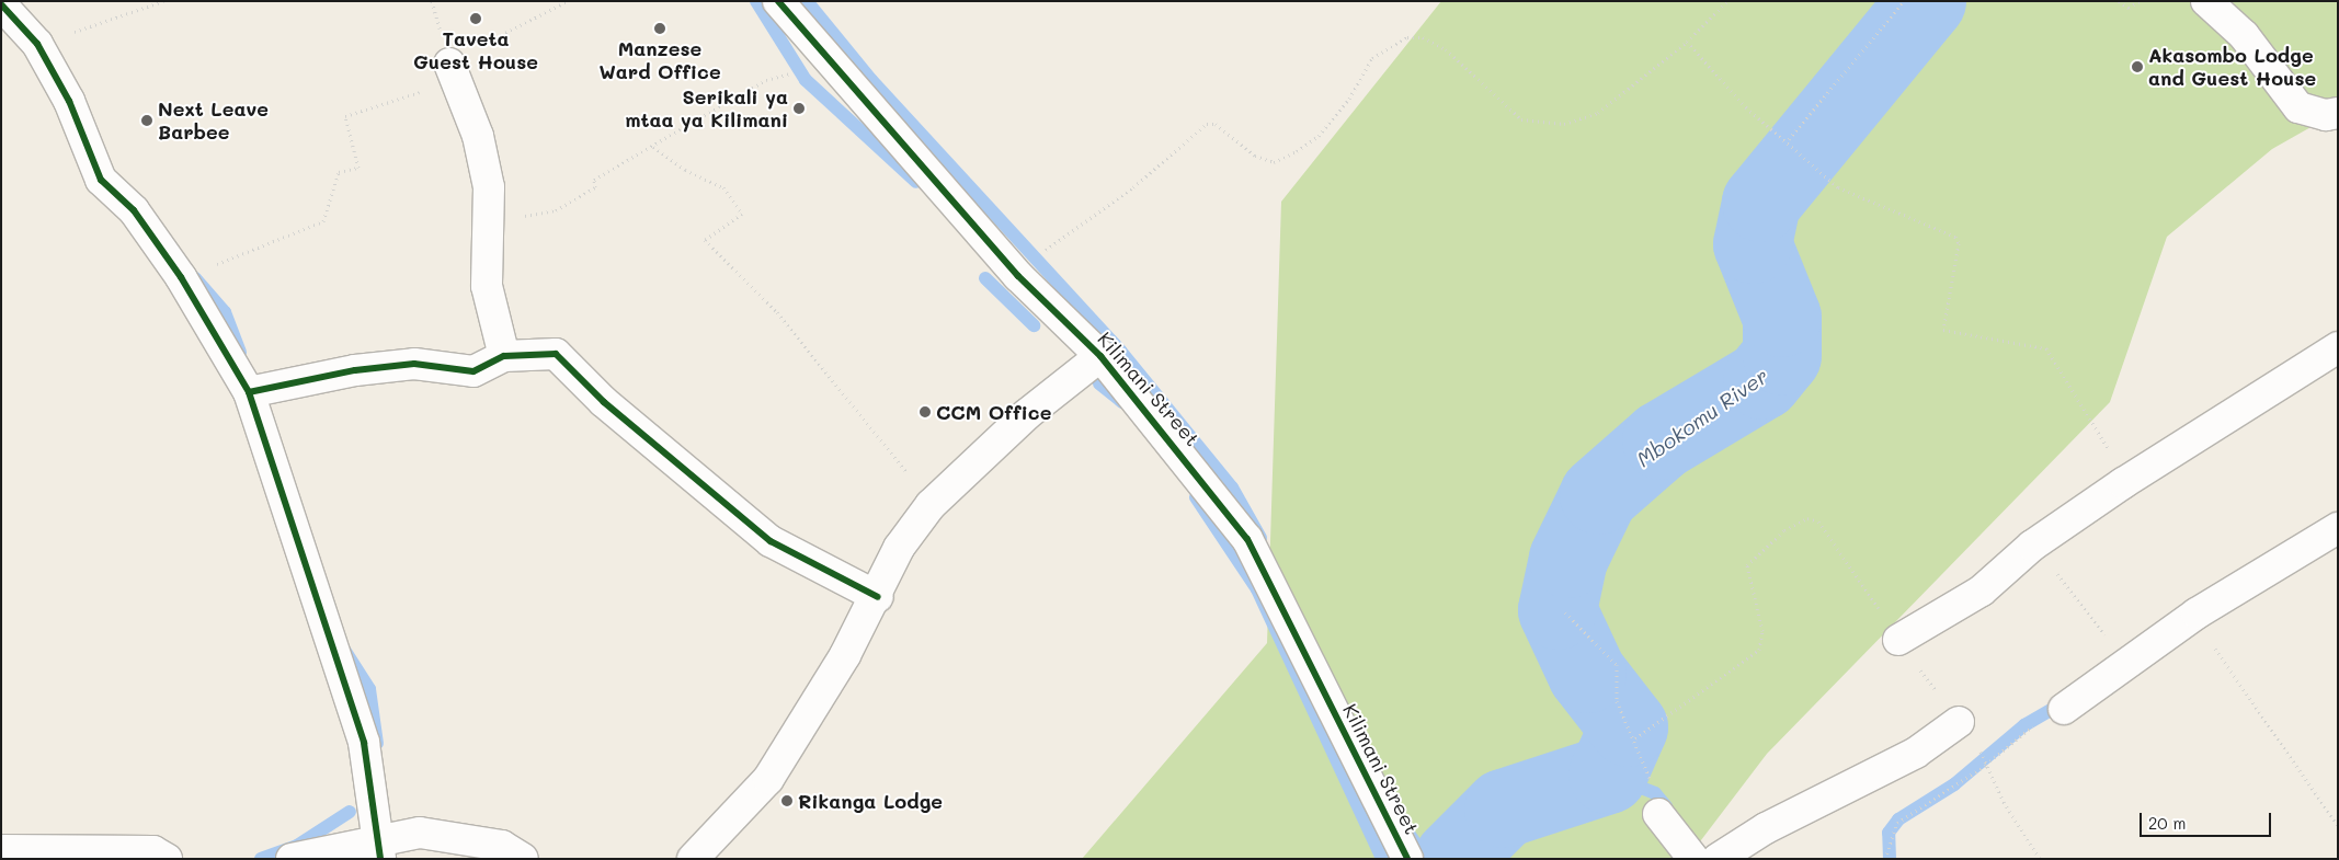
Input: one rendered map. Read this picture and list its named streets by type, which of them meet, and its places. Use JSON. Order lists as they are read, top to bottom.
{
  "streets": {
    "street": ["Kilimani Street"]
  },
  "water": ["Mbokomu River"],
  "places": [
    "Taveta Guest House",
    "Manzese Ward Office",
    "Akasombo Lodge and Guest House",
    "Serikali ya mtaa ya Kilimani",
    "Next Leave Barbee",
    "CCM Office",
    "Rikanga Lodge"
  ],
  "scale_bar": "20 m"
}
